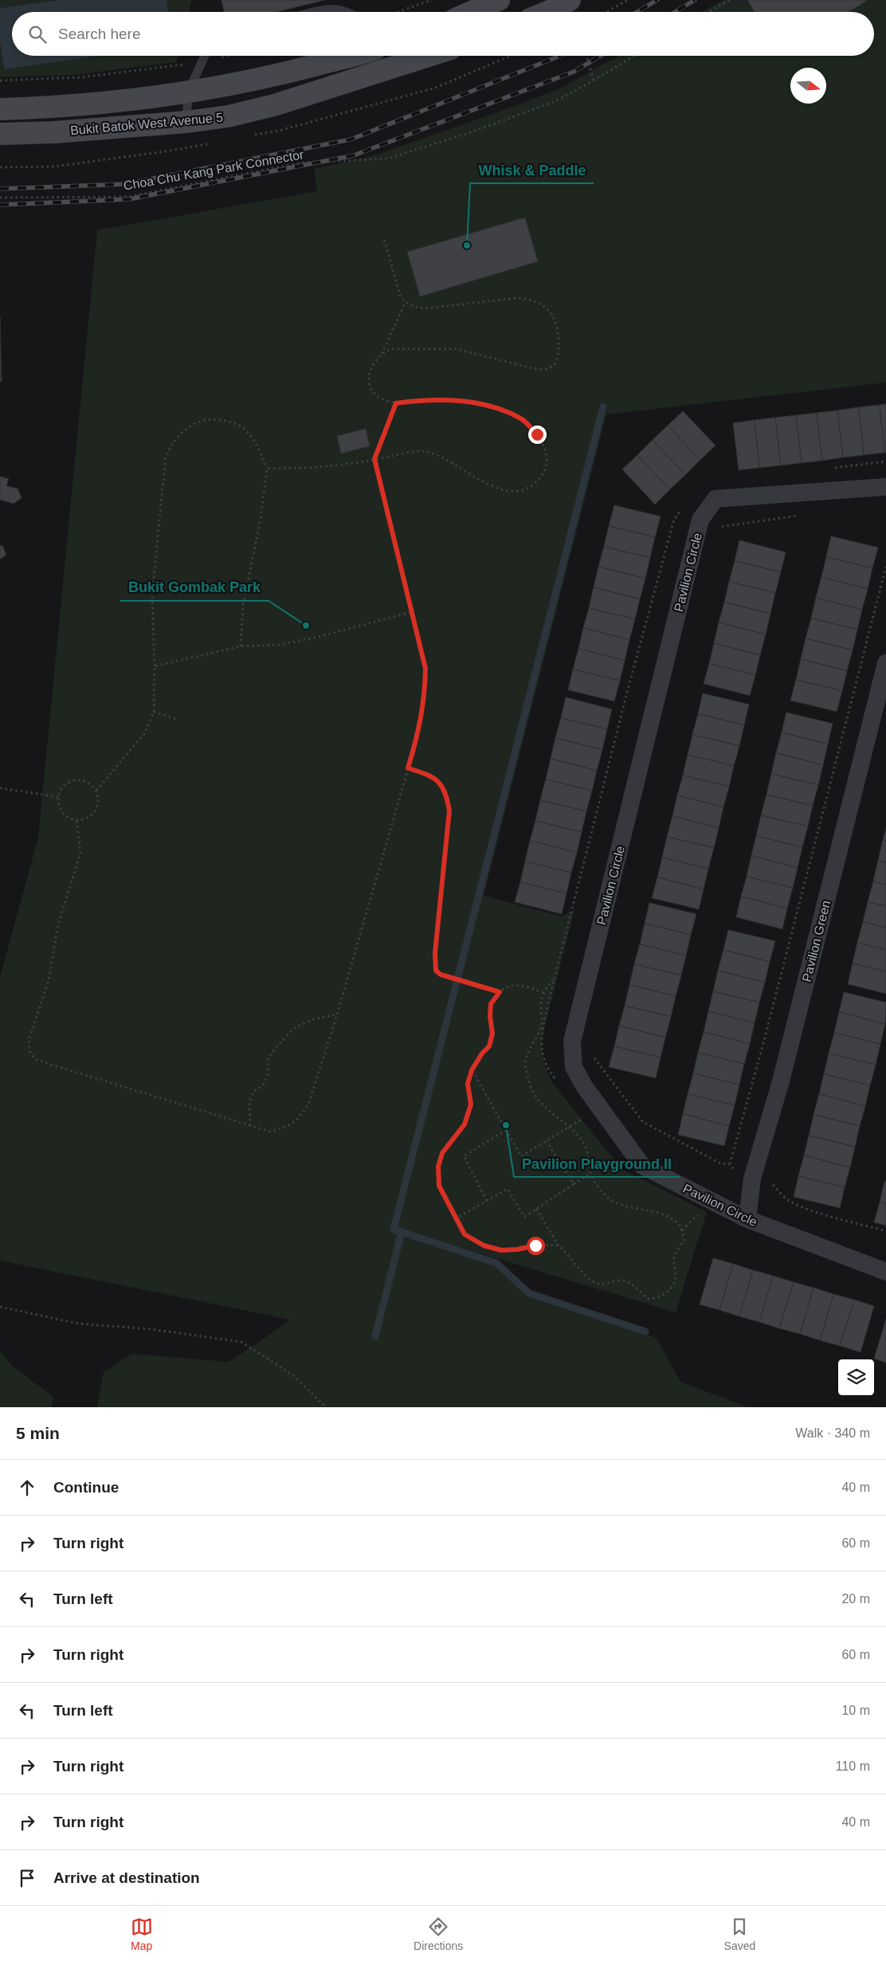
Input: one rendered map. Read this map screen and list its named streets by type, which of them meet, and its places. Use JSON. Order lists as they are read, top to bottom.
{
  "streets": {
    "street": ["Bukit Batok West Avenue 5", "Pavilion Circle", "Pavilion Green"],
    "path": ["Choa Chu Kang Park Connector"]
  },
  "crossings": [
    ["Pavilion Circle", "Pavilion Green"]
  ],
  "places": ["Whisk & Paddle", "Bukit Gombak Park", "Pavilion Playground II"],
  "north": "right",
  "page": {
    "search": "Search here",
    "heading": ["5 min", "Walk · 340 m"],
    "list": [
      ["Continue", "40 m"],
      ["Turn right", "60 m"],
      ["Turn left", "20 m"],
      ["Turn right", "60 m"],
      ["Turn left", "10 m"],
      ["Turn right", "110 m"],
      ["Turn right", "40 m"],
      "Arrive at destination"
    ],
    "nav": ["Map", "Directions", "Saved"]
  }
}
